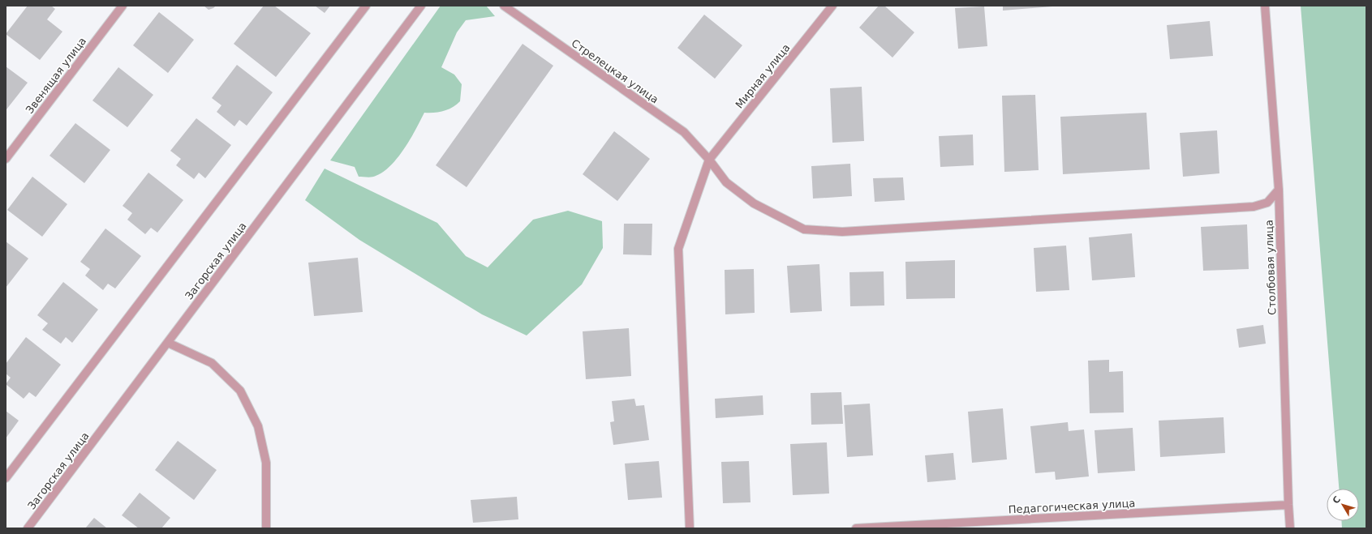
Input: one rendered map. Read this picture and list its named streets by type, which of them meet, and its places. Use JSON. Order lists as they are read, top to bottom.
{
  "streets": {
    "street": [
      "Стрелецкая улица",
      "Звенящая улица",
      "Мирная улица",
      "Загорская улица",
      "Столбовая улица",
      "Педагогическая улица"
    ]
  },
  "crossings": [
    ["Стрелецкая улица", "Мирная улица"],
    ["Стрелецкая улица", "Столбовая улица"],
    ["Столбовая улица", "Педагогическая улица"]
  ],
  "north": "top left"
}
